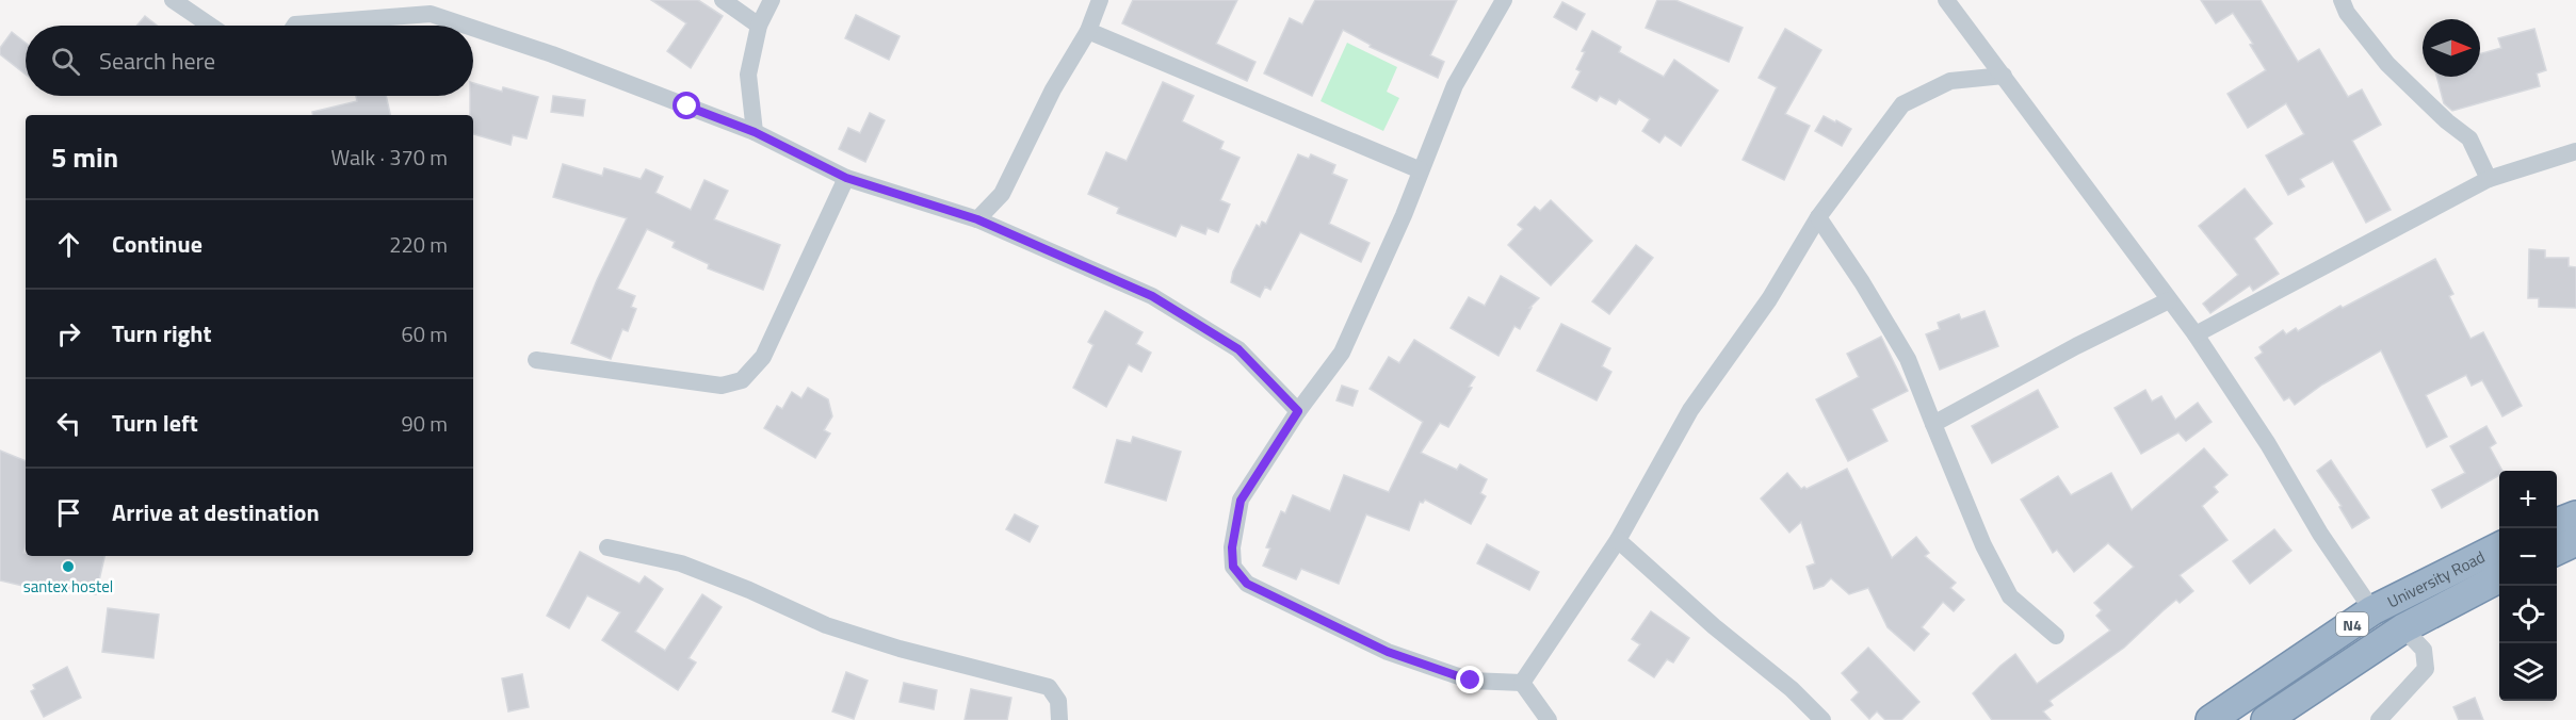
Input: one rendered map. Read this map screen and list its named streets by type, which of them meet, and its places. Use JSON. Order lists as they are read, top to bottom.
{
  "streets": {
    "highway": ["University Road", "N4"]
  },
  "places": ["santex hostel"],
  "north": "right",
  "page": {
    "search": "Search here",
    "heading": ["5 min", "Walk · 370 m"],
    "list": [
      ["Continue", "220 m"],
      ["Turn right", "60 m"],
      ["Turn left", "90 m"],
      "Arrive at destination"
    ],
    "map_buttons": ["+", "−"]
  }
}
